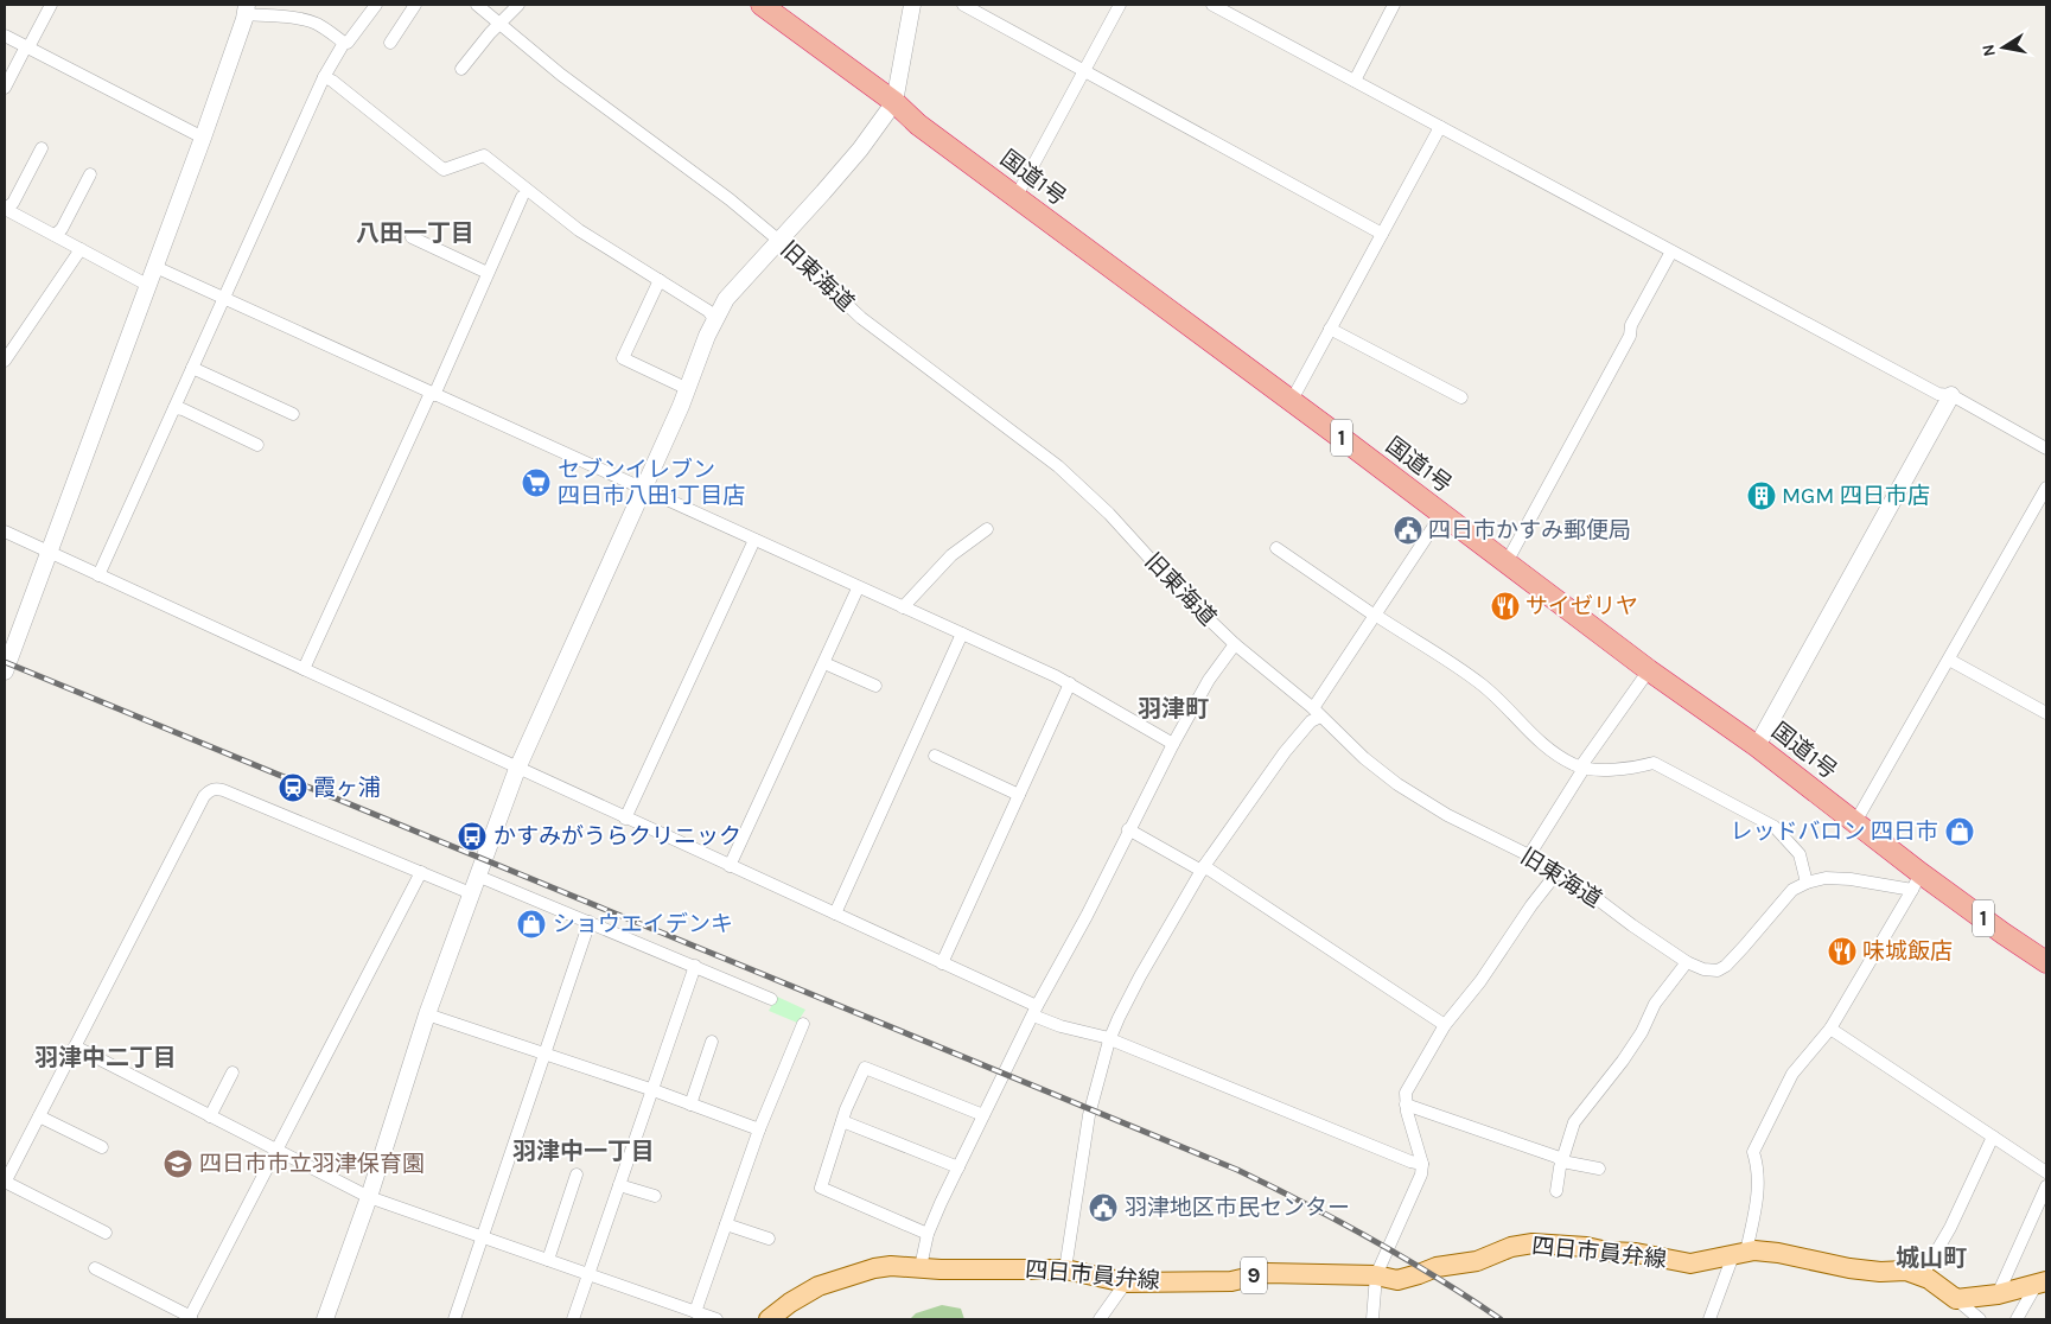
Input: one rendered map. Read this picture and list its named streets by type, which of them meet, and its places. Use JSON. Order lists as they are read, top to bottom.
{
  "streets": {
    "highway": ["国道1号", "1"],
    "main road": ["四日市員弁線", "9"],
    "street": ["旧東海道"]
  },
  "crossings": [
    ["国道1号", "旧東海道"]
  ],
  "districts": [
    "八田一丁目",
    "羽津町",
    "羽津中二丁目",
    "羽津中一丁目",
    "城山町"
  ],
  "places": {
    "supermarket": ["セブンイレブン 四日市八田1丁目店"],
    "building": ["MGM 四日市店"],
    "public building": ["四日市かすみ郵便局", "羽津地区市民センター"],
    "restaurant": ["サイゼリヤ", "味城飯店"],
    "station": ["霞ヶ浦"],
    "shop": ["レッドバロン 四日市", "ショウエイデンキ"],
    "bus stop": ["かすみがうらクリニック"],
    "school or university": ["四日市市立羽津保育園"]
  },
  "north": "left"
}
